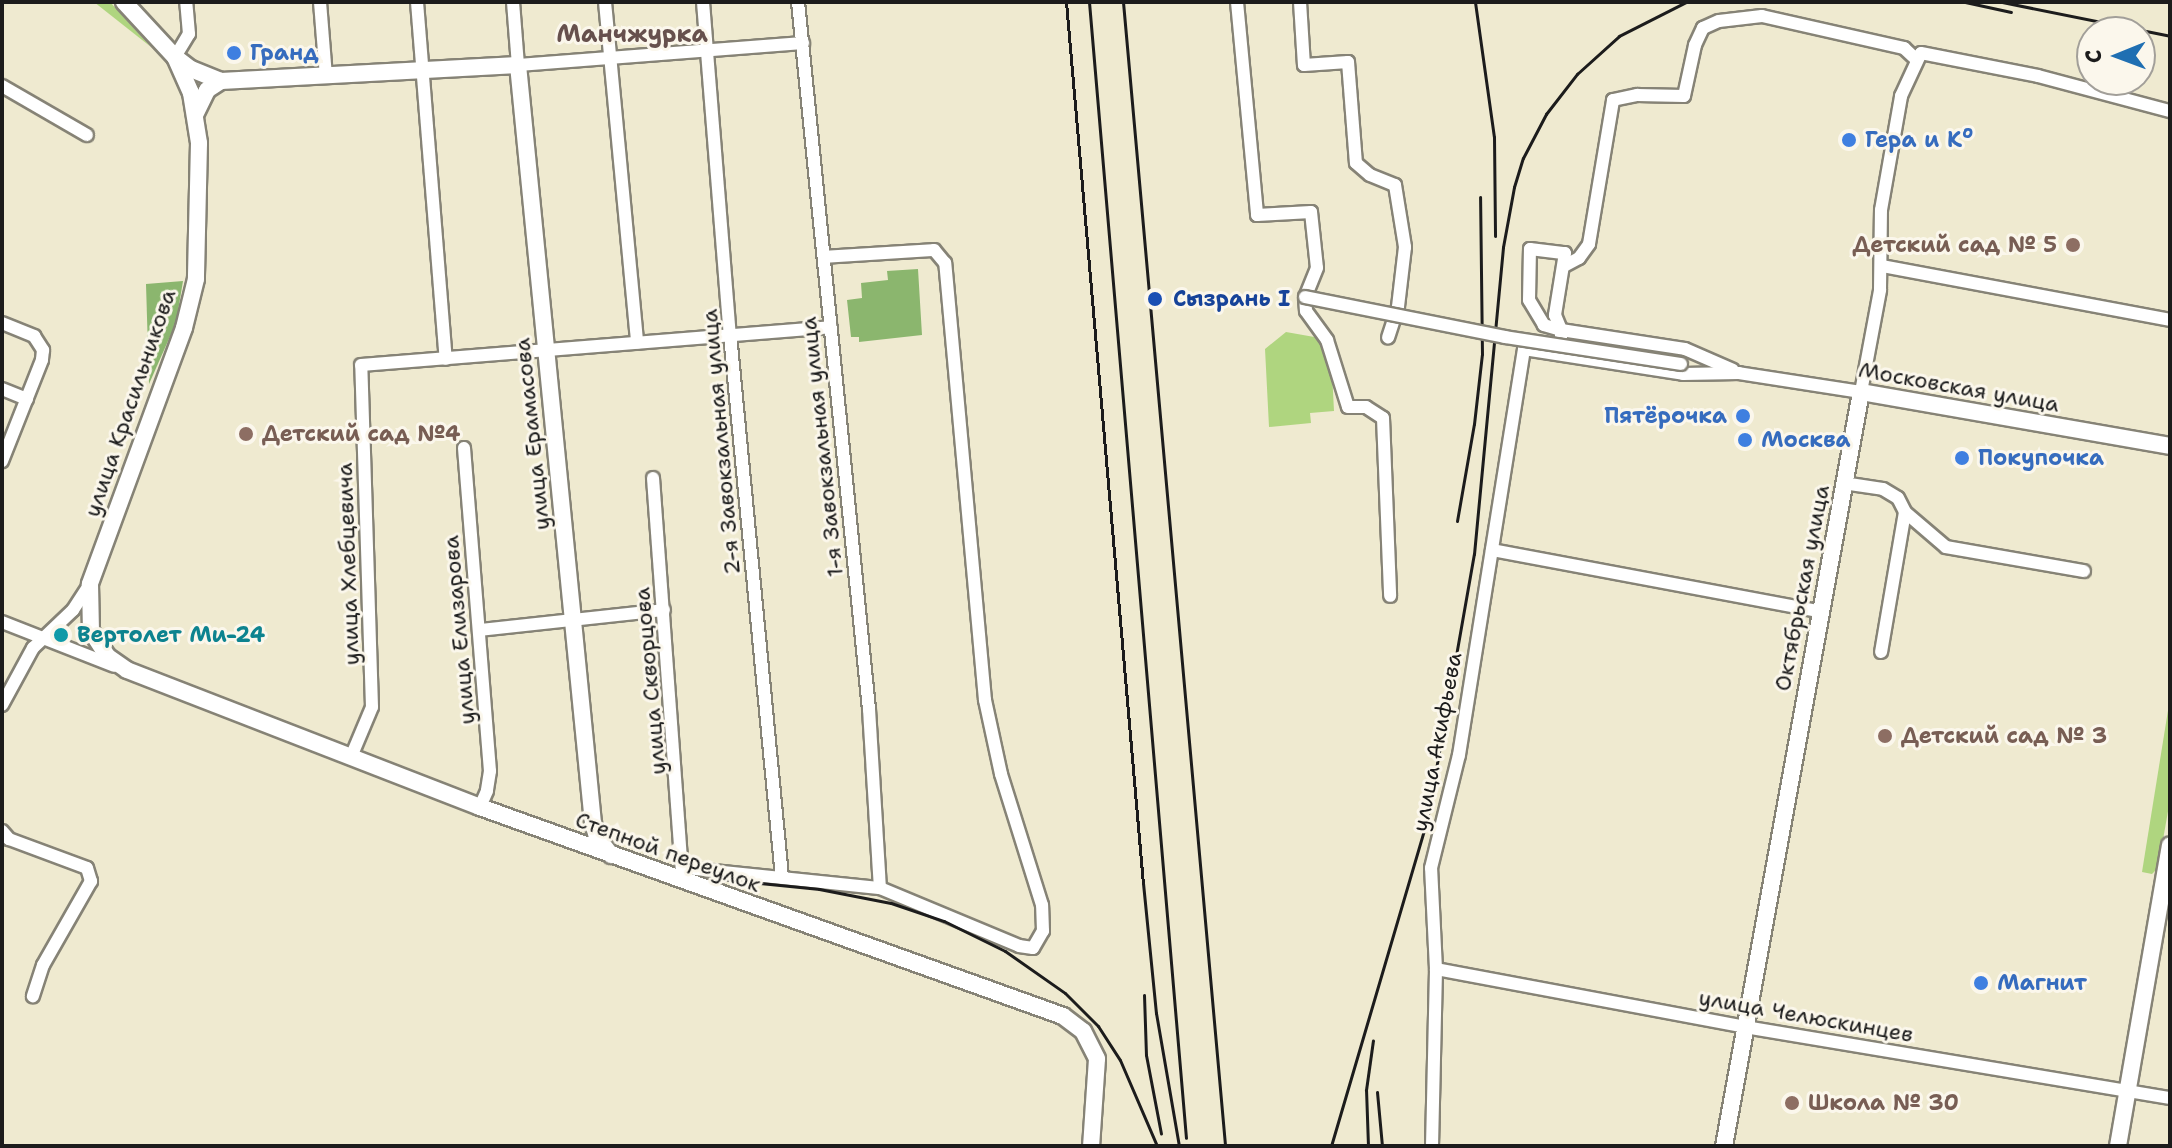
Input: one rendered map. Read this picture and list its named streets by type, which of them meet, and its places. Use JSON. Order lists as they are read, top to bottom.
{
  "streets": {
    "main road": [
      "Московская улица",
      "улица Красильникова",
      "улица Ерамасова",
      "Октябрьская улица",
      "Степной переулок"
    ],
    "street": [
      "2-я Завокзальная улица",
      "1-я Завокзальная улица",
      "улица Хлебцевича",
      "улица Елизарова",
      "улица Скворцова",
      "улица Акифьева",
      "улица Челюскинцев"
    ]
  },
  "crossings": [
    ["Московская улица", "Октябрьская улица"],
    ["Московская улица", "улица Акифьева"],
    ["улица Ерамасова", "Степной переулок"],
    ["улица Хлебцевича", "Степной переулок"],
    ["Октябрьская улица", "улица Челюскинцев"],
    ["улица Елизарова", "Степной переулок"],
    ["улица Скворцова", "Степной переулок"],
    ["улица Акифьева", "улица Челюскинцев"]
  ],
  "districts": ["Манчжурка"],
  "places": [
    "Гранд",
    "Гера и К⁰",
    "Детский сад № 5",
    "Сызрань I",
    "Пятёрочка",
    "Детский сад №4",
    "Москва",
    "Покупочка",
    "Вертолет Ми-24",
    "Детский сад № 3",
    "Магнит",
    "Школа № 30"
  ],
  "north": "left"
}
